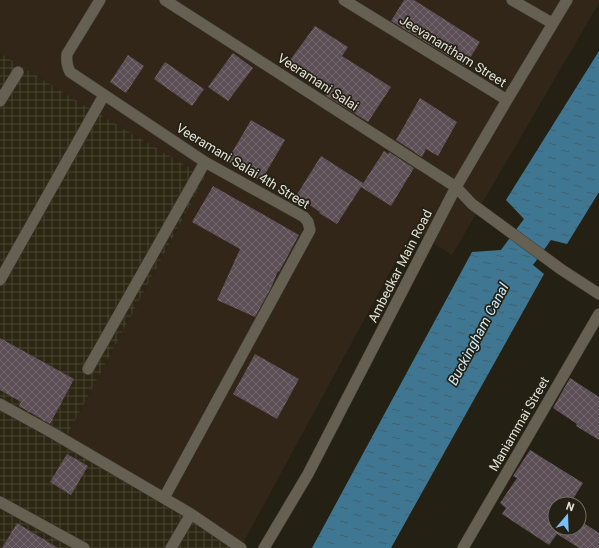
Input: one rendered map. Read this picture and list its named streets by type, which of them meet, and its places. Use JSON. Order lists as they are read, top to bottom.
{
  "streets": {
    "street": [
      "Jeevanantham Street",
      "Veeramani Salai",
      "Veeramani Salai 4th Street",
      "Ambedkar Main Road",
      "Maniammai Street"
    ]
  },
  "crossings": [
    ["Jeevanantham Street", "Ambedkar Main Road"],
    ["Veeramani Salai", "Ambedkar Main Road"]
  ],
  "water": ["Buckingham Canal"],
  "north": "top"
}
